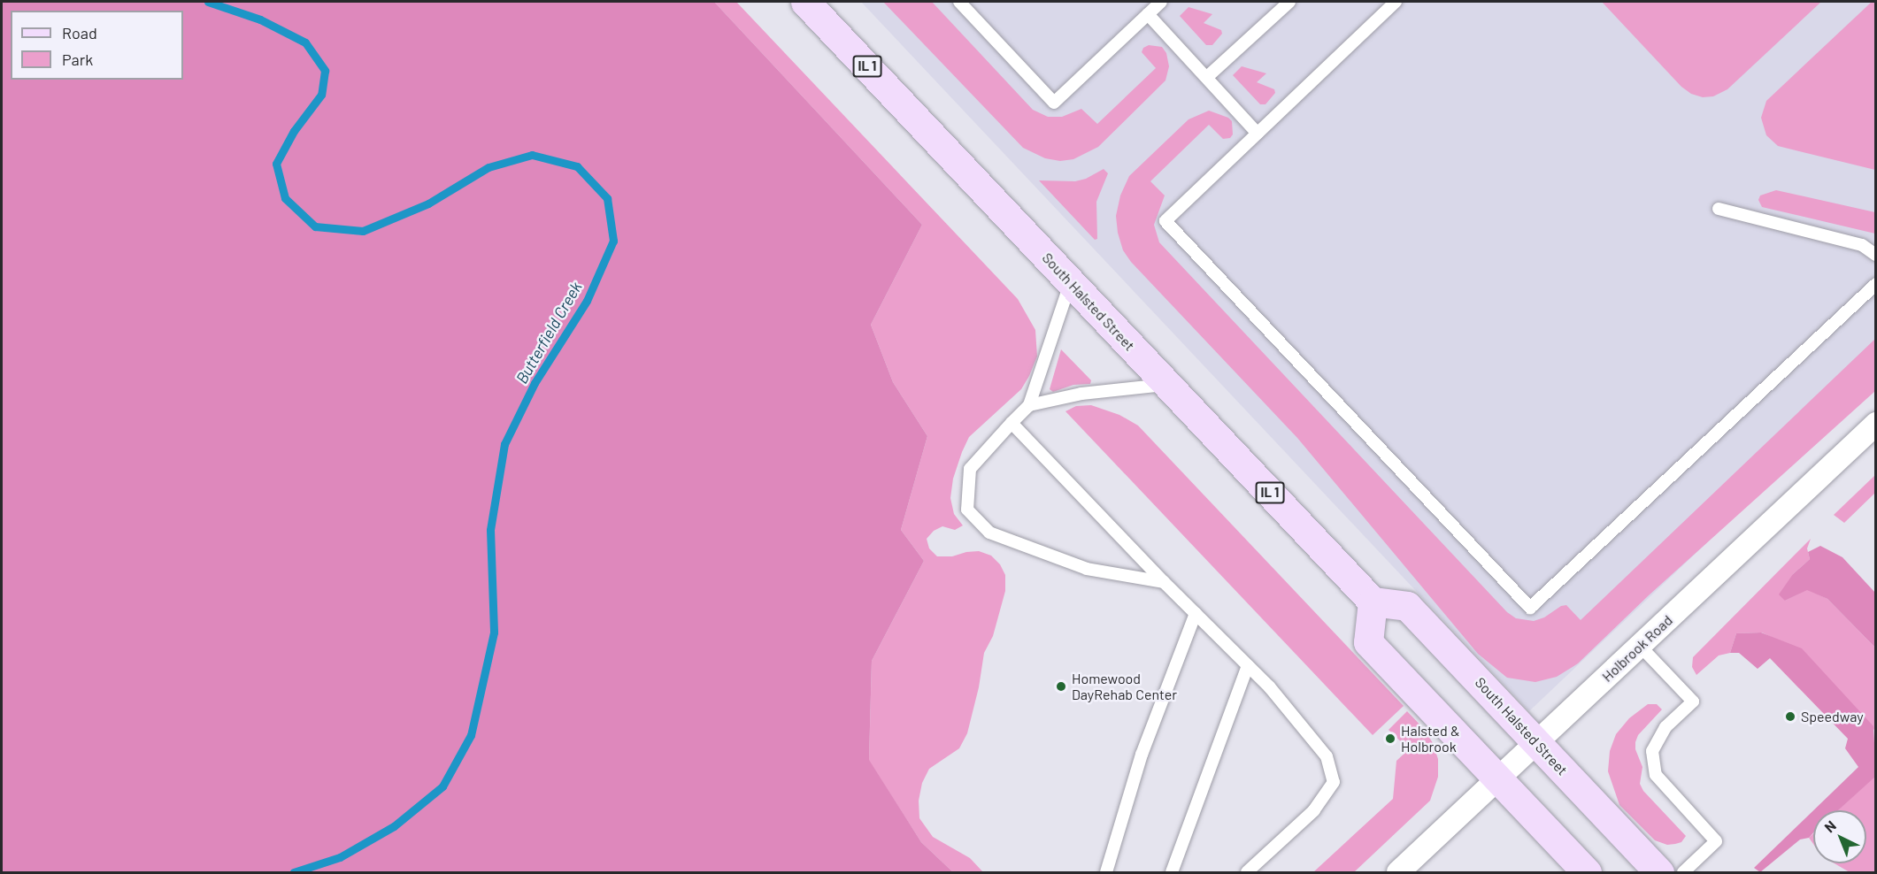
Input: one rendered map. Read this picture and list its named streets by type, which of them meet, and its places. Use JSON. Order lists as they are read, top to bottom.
{
  "streets": {
    "main road": ["IL 1", "South Halsted Street"],
    "street": ["Holbrook Road"]
  },
  "crossings": [
    ["South Halsted Street", "Holbrook Road"]
  ],
  "water": ["Butterfield Creek"],
  "places": ["Homewood DayRehab Center", "Speedway", "Halsted & Holbrook"],
  "legend": ["Road", "Park"],
  "north": "top left"
}
